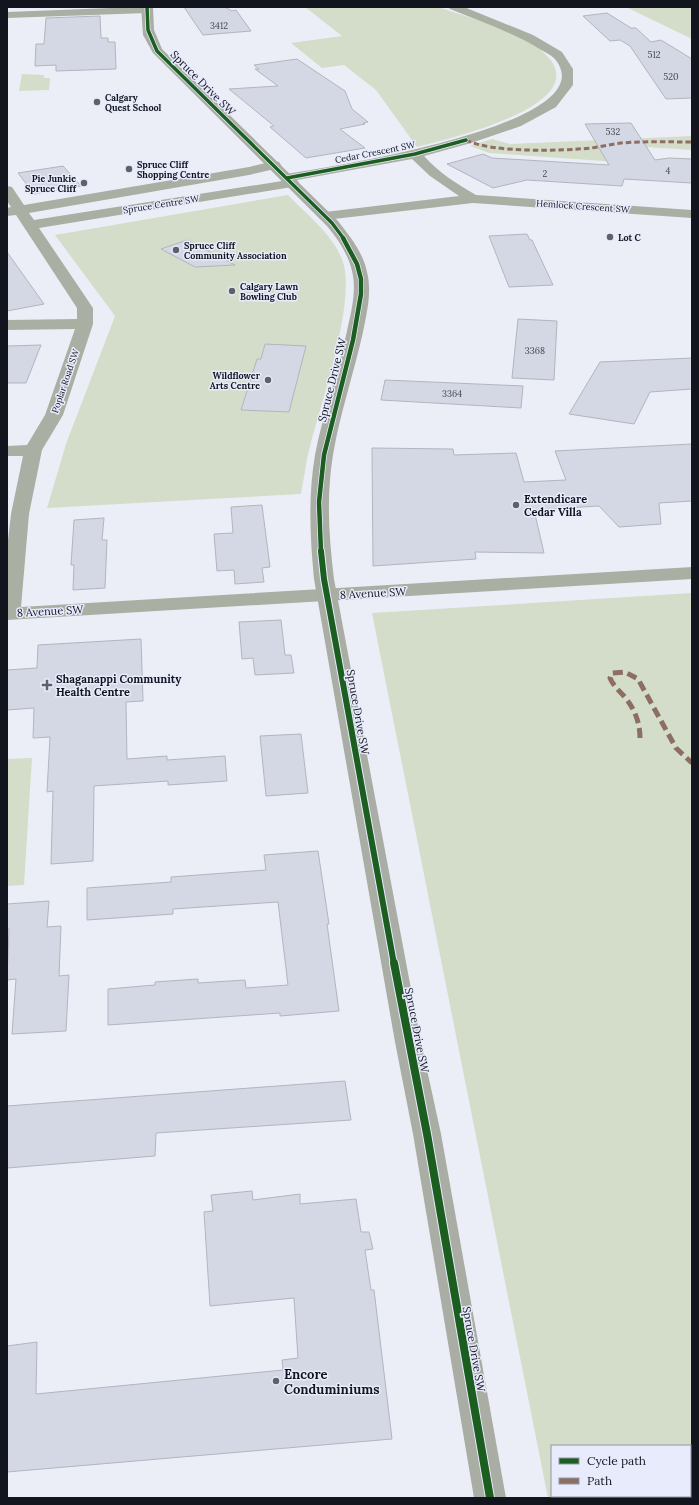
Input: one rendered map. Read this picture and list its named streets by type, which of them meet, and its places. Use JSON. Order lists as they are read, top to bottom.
{
  "streets": {
    "street": [
      "Spruce Drive SW",
      "Cedar Crescent SW",
      "Spruce Centre SW",
      "Hemlock Crescent SW",
      "Poplar Road SW",
      "8 Avenue SW"
    ]
  },
  "crossings": [
    ["Spruce Drive SW", "Cedar Crescent SW"],
    ["Spruce Drive SW", "Spruce Centre SW"],
    ["Spruce Drive SW", "Hemlock Crescent SW"],
    ["Spruce Drive SW", "8 Avenue SW"],
    ["Cedar Crescent SW", "Spruce Centre SW"],
    ["Cedar Crescent SW", "Hemlock Crescent SW"],
    ["Spruce Centre SW", "Poplar Road SW"],
    ["Poplar Road SW", "8 Avenue SW"]
  ],
  "places": {
    "other": [
      "Calgary Quest School",
      "Spruce Cliff Shopping Centre",
      "Pie Junkie Spruce Cliff",
      "Lot C",
      "Spruce Cliff Community Association",
      "Calgary Lawn Bowling Club",
      "Wildflower Arts Centre",
      "Extendicare Cedar Villa",
      "Encore Conduminiums"
    ],
    "health": ["Shaganappi Community Health Centre"]
  },
  "house_numbers": [
    "3412",
    "512",
    "520",
    "532",
    "4",
    "2",
    "3368",
    "3364"
  ],
  "legend": ["Cycle path", "Path"]
}
